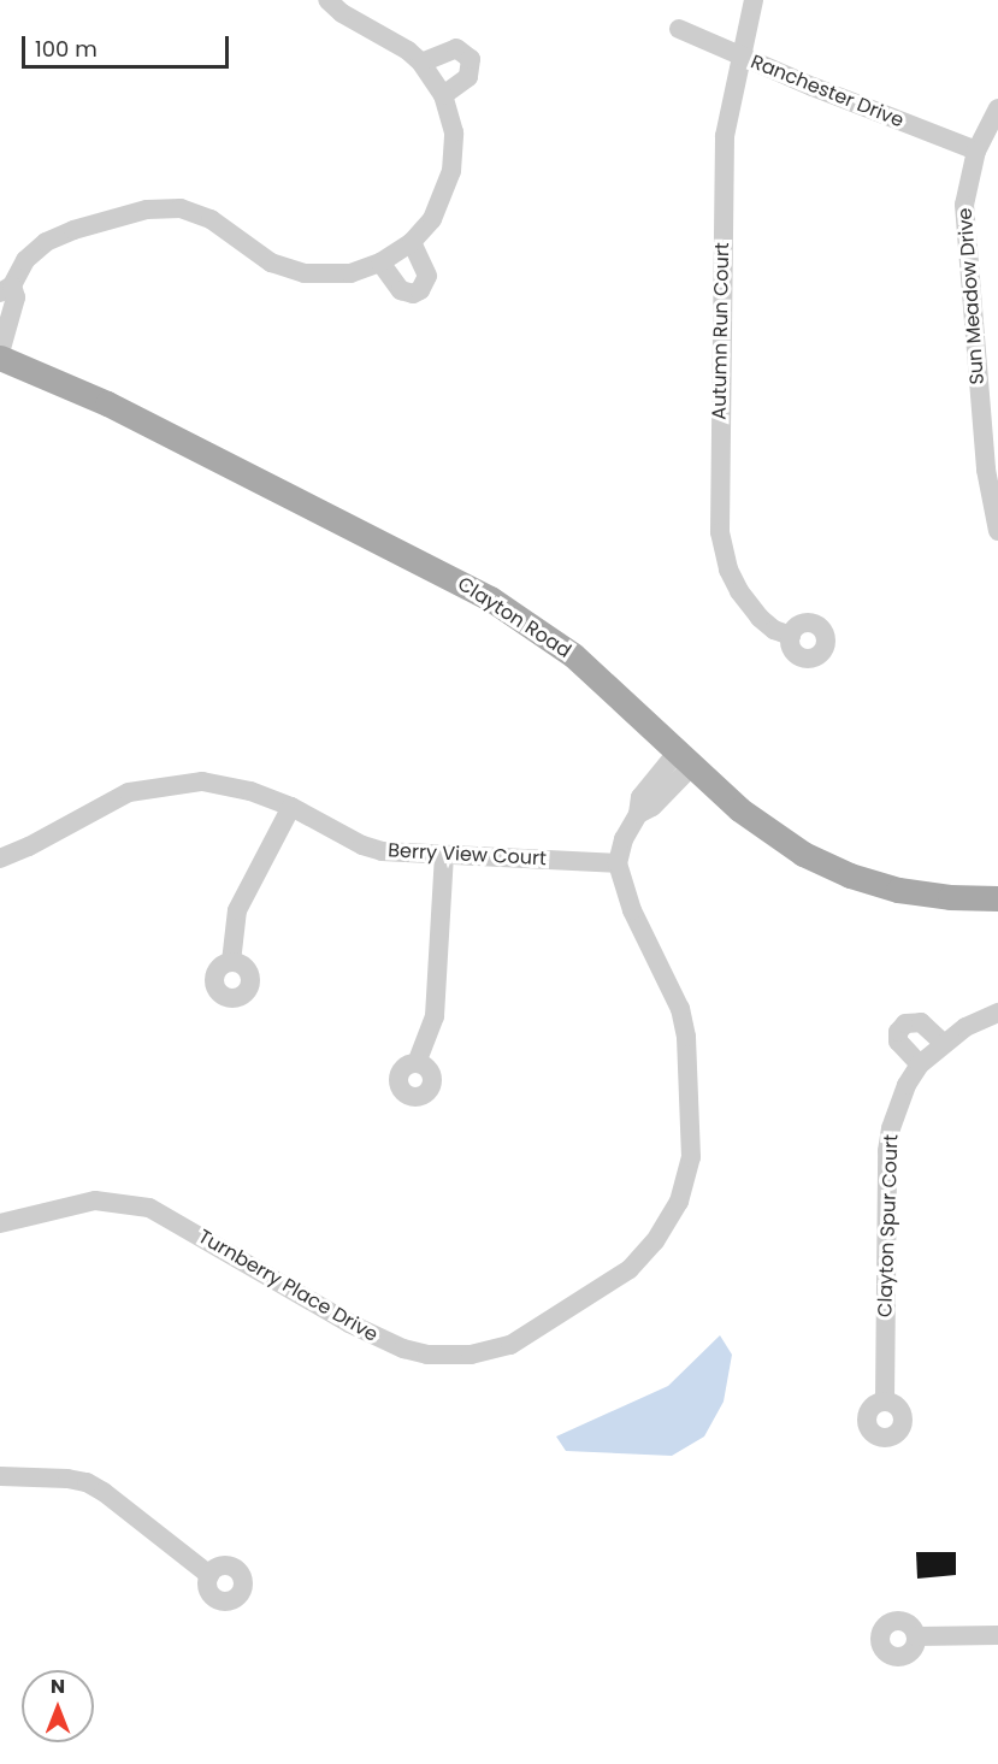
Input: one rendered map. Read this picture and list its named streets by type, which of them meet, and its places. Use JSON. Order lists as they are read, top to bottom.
{
  "streets": {
    "main road": ["Clayton Road"],
    "street": [
      "Ranchester Drive",
      "Sun Meadow Drive",
      "Autumn Run Court",
      "Berry View Court",
      "Clayton Spur Court",
      "Turnberry Place Drive"
    ]
  },
  "crossings": [
    ["Ranchester Drive", "Sun Meadow Drive"],
    ["Ranchester Drive", "Autumn Run Court"],
    ["Berry View Court", "Turnberry Place Drive"]
  ],
  "scale_bar": "100 m",
  "north": "top"
}
